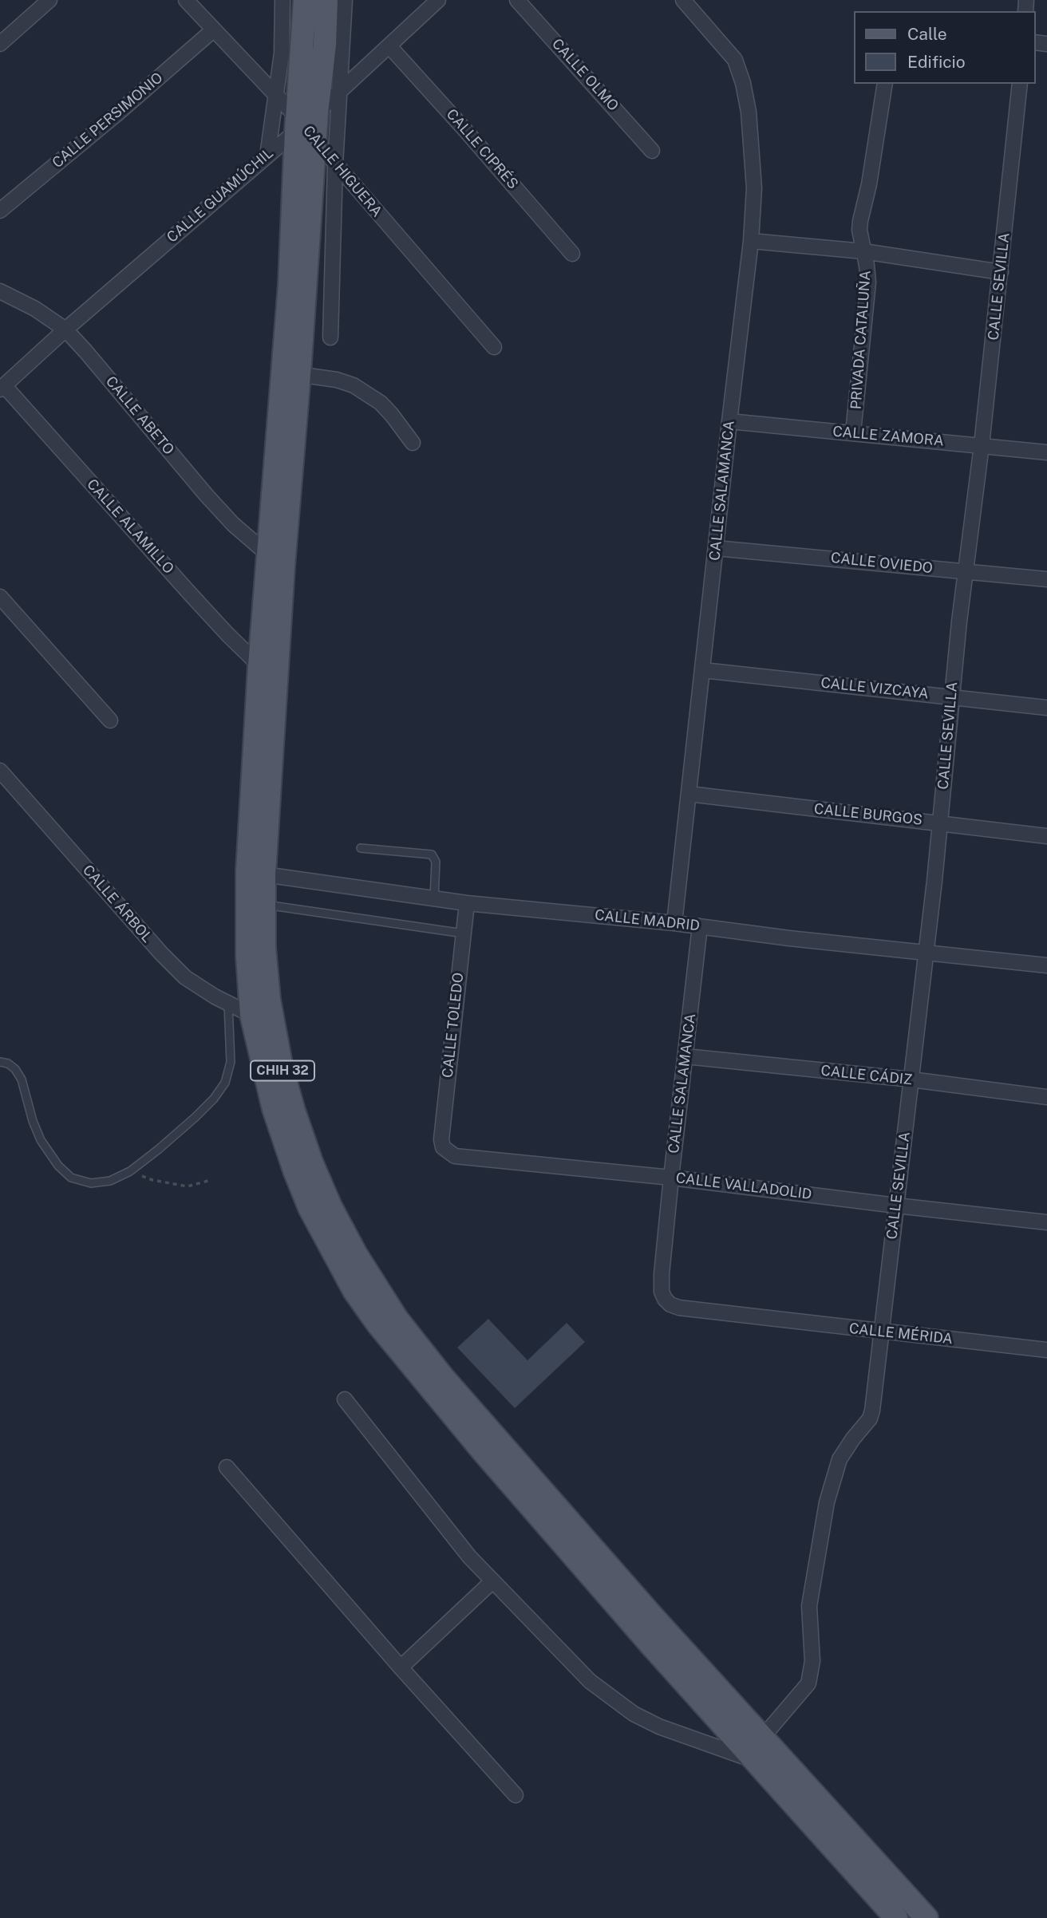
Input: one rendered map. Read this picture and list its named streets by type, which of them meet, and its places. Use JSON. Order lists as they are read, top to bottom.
{
  "streets": {
    "main road": ["CHIH 32"],
    "street": [
      "CALLE OLMO",
      "CALLE PERSIMONIO",
      "CALLE CIPRÉS",
      "CALLE HIGUERA",
      "CALLE GUAMÚCHIL",
      "CALLE SEVILLA",
      "PRIVADA CATALUÑA",
      "CALLE ABETO",
      "CALLE ZAMORA",
      "CALLE SALAMANCA",
      "CALLE ALAMILLO",
      "CALLE OVIEDO",
      "CALLE VIZCAYA",
      "CALLE BURGOS",
      "CALLE ÁRBOL",
      "CALLE MADRID",
      "CALLE TOLEDO",
      "CALLE CÁDIZ",
      "CALLE VALLADOLID",
      "CALLE MÉRIDA"
    ]
  },
  "crossings": [
    ["CALLE PERSIMONIO", "CALLE HIGUERA"],
    ["CALLE CIPRÉS", "CALLE GUAMÚCHIL"],
    ["CALLE HIGUERA", "CALLE GUAMÚCHIL"],
    ["CALLE HIGUERA", "CHIH 32"],
    ["CALLE GUAMÚCHIL", "CALLE ABETO"],
    ["CALLE GUAMÚCHIL", "CALLE ALAMILLO"],
    ["CALLE GUAMÚCHIL", "CHIH 32"],
    ["CALLE SEVILLA", "CALLE ZAMORA"],
    ["CALLE SEVILLA", "CALLE OVIEDO"],
    ["CALLE SEVILLA", "CALLE VIZCAYA"],
    ["CALLE SEVILLA", "CALLE BURGOS"],
    ["CALLE SEVILLA", "CALLE MADRID"],
    ["CALLE SEVILLA", "CHIH 32"],
    ["CALLE SEVILLA", "CALLE CÁDIZ"],
    ["CALLE SEVILLA", "CALLE VALLADOLID"],
    ["CALLE SEVILLA", "CALLE MÉRIDA"],
    ["PRIVADA CATALUÑA", "CALLE ZAMORA"],
    ["CALLE ABETO", "CHIH 32"],
    ["CALLE ZAMORA", "CALLE SALAMANCA"],
    ["CALLE SALAMANCA", "CALLE OVIEDO"],
    ["CALLE SALAMANCA", "CALLE VIZCAYA"],
    ["CALLE SALAMANCA", "CALLE BURGOS"],
    ["CALLE SALAMANCA", "CALLE MADRID"],
    ["CALLE SALAMANCA", "CALLE CÁDIZ"],
    ["CALLE SALAMANCA", "CALLE VALLADOLID"],
    ["CALLE SALAMANCA", "CALLE MÉRIDA"],
    ["CALLE ALAMILLO", "CHIH 32"],
    ["CALLE ÁRBOL", "CHIH 32"],
    ["CALLE MADRID", "CALLE TOLEDO"],
    ["CALLE MADRID", "CHIH 32"],
    ["CALLE TOLEDO", "CALLE VALLADOLID"]
  ],
  "legend": ["Calle", "Edificio"]
}
